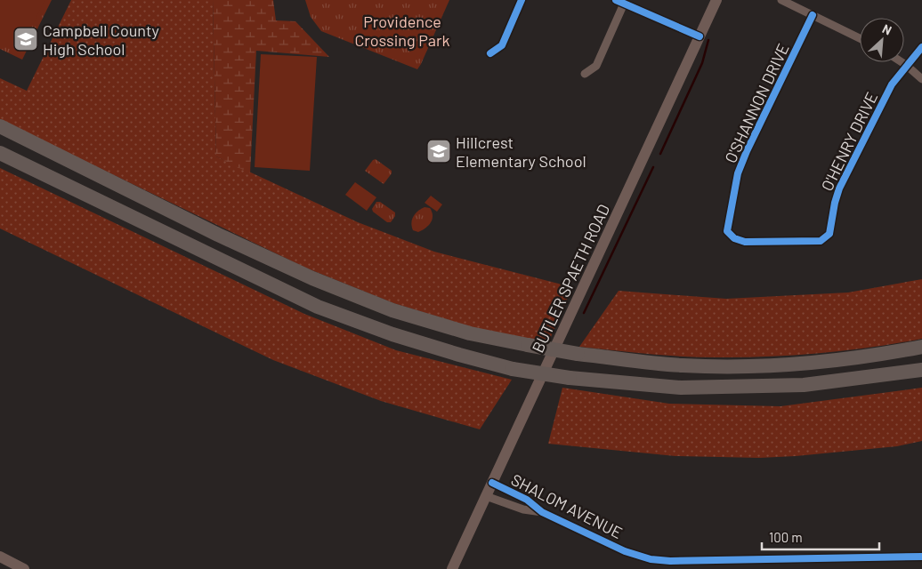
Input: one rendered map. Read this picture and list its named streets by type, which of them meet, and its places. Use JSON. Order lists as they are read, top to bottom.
{
  "streets": {
    "main road": ["BUTLER SPAETH ROAD"],
    "street": ["O'SHANNON DRIVE", "O'HENRY DRIVE", "SHALOM AVENUE"]
  },
  "crossings": [
    ["O'SHANNON DRIVE", "O'HENRY DRIVE"],
    ["BUTLER SPAETH ROAD", "SHALOM AVENUE"]
  ],
  "parks": ["Providence Crossing Park"],
  "places": {
    "school or university": ["Campbell County High School", "Hillcrest Elementary School"]
  },
  "scale_bar": "100 m",
  "north": "top right"
}
